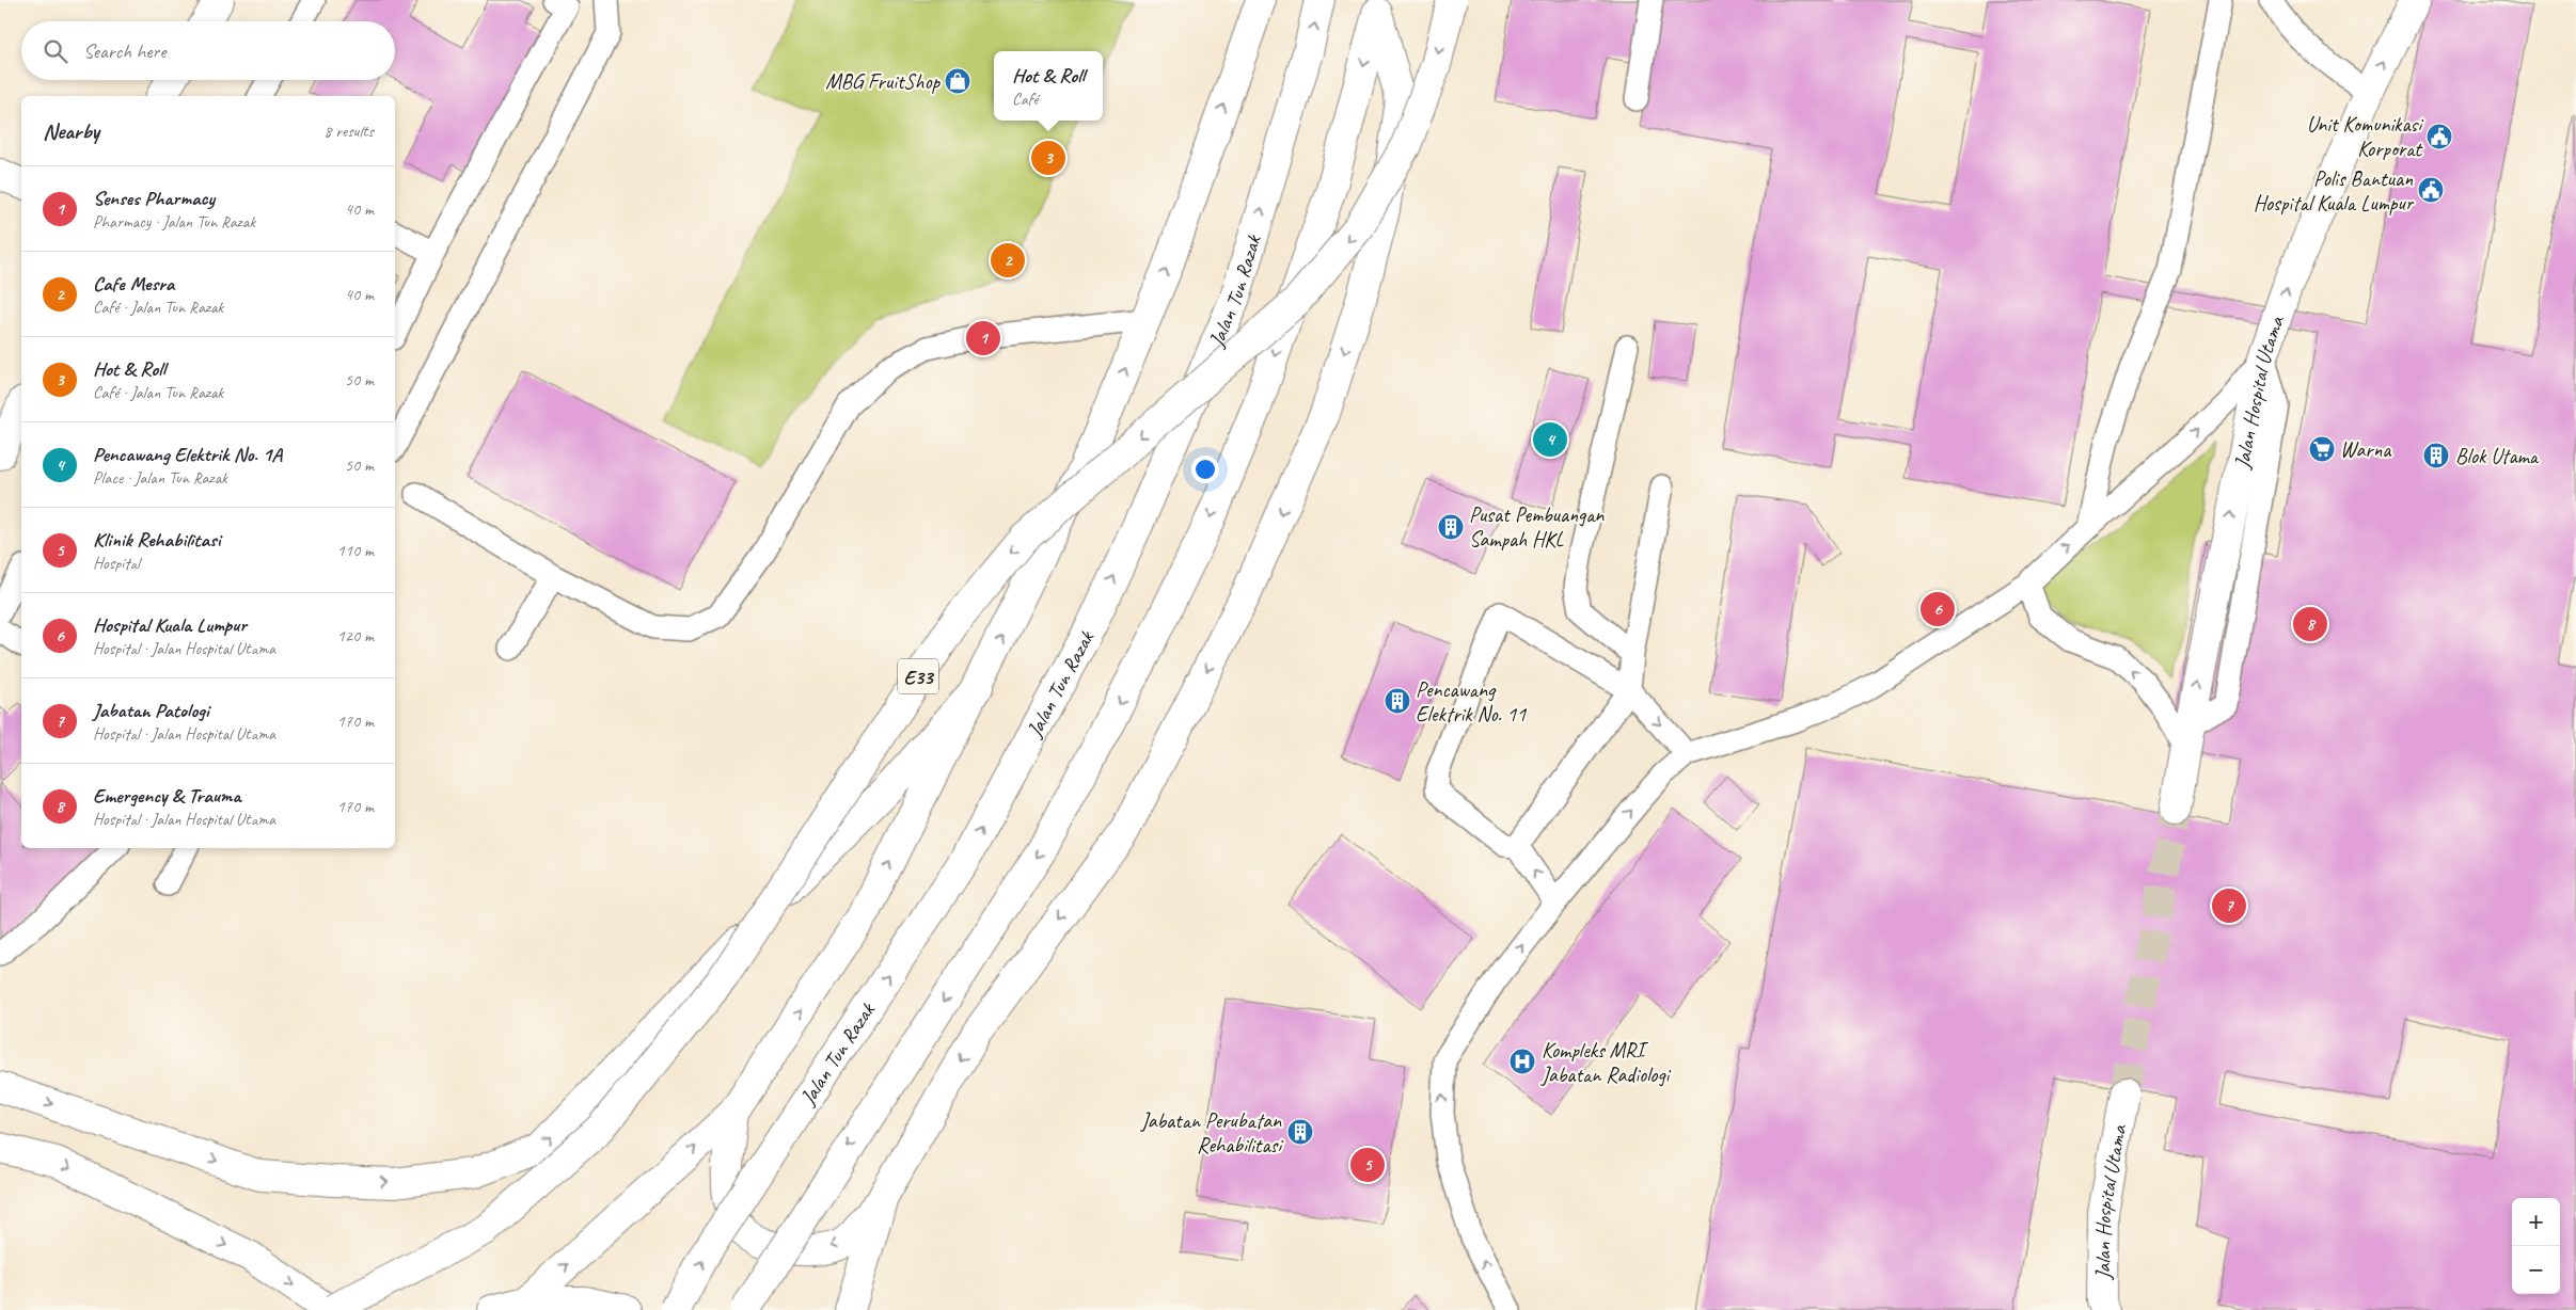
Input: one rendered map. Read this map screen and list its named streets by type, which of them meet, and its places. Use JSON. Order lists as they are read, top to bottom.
{
  "streets": {
    "main road": ["Jalan Tun Razak", "Jalan Hospital Utama", "E33"]
  },
  "one_way": ["Jalan Hospital Utama"],
  "places": {
    "shop": ["MBG FruitShop"],
    "public building": ["Unit Komunikasi Korporat", "Polis Bantuan Hospital Kuala Lumpur"],
    "supermarket": ["Warna"],
    "building": [
      "Blok Utama",
      "Pusat Pembuangan Sampah HKL",
      "Pencawang Elektrik No. 11",
      "Jabatan Perubatan Rehabilitasi"
    ],
    "hospital": ["Kompleks MRI Jabatan Radiologi"]
  },
  "page": {
    "search": "Search here",
    "popup": ["Hot & Roll", "Café"],
    "heading": ["Nearby", "8 results"],
    "pins": [
      "3",
      "2",
      "1",
      "4",
      "6",
      "8",
      "7",
      "5"
    ],
    "list": [
      {
        "mark": "1",
        "name": "Senses Pharmacy",
        "note": "Pharmacy · Jalan Tun Razak",
        "value": "40 m"
      },
      {
        "mark": "2",
        "name": "Cafe Mesra",
        "note": "Café · Jalan Tun Razak",
        "value": "40 m"
      },
      {
        "mark": "3",
        "name": "Hot & Roll",
        "note": "Café · Jalan Tun Razak",
        "value": "50 m"
      },
      {
        "mark": "4",
        "name": "Pencawang Elektrik No. 1A",
        "note": "Place · Jalan Tun Razak",
        "value": "50 m"
      },
      {
        "mark": "5",
        "name": "Klinik Rehabilitasi",
        "note": "Hospital",
        "value": "110 m"
      },
      {
        "mark": "6",
        "name": "Hospital Kuala Lumpur",
        "note": "Hospital · Jalan Hospital Utama",
        "value": "120 m"
      },
      {
        "mark": "7",
        "name": "Jabatan Patologi",
        "note": "Hospital · Jalan Hospital Utama",
        "value": "170 m"
      },
      {
        "mark": "8",
        "name": "Emergency & Trauma",
        "note": "Hospital · Jalan Hospital Utama",
        "value": "170 m"
      }
    ],
    "map_buttons": ["+", "−"]
  }
}
